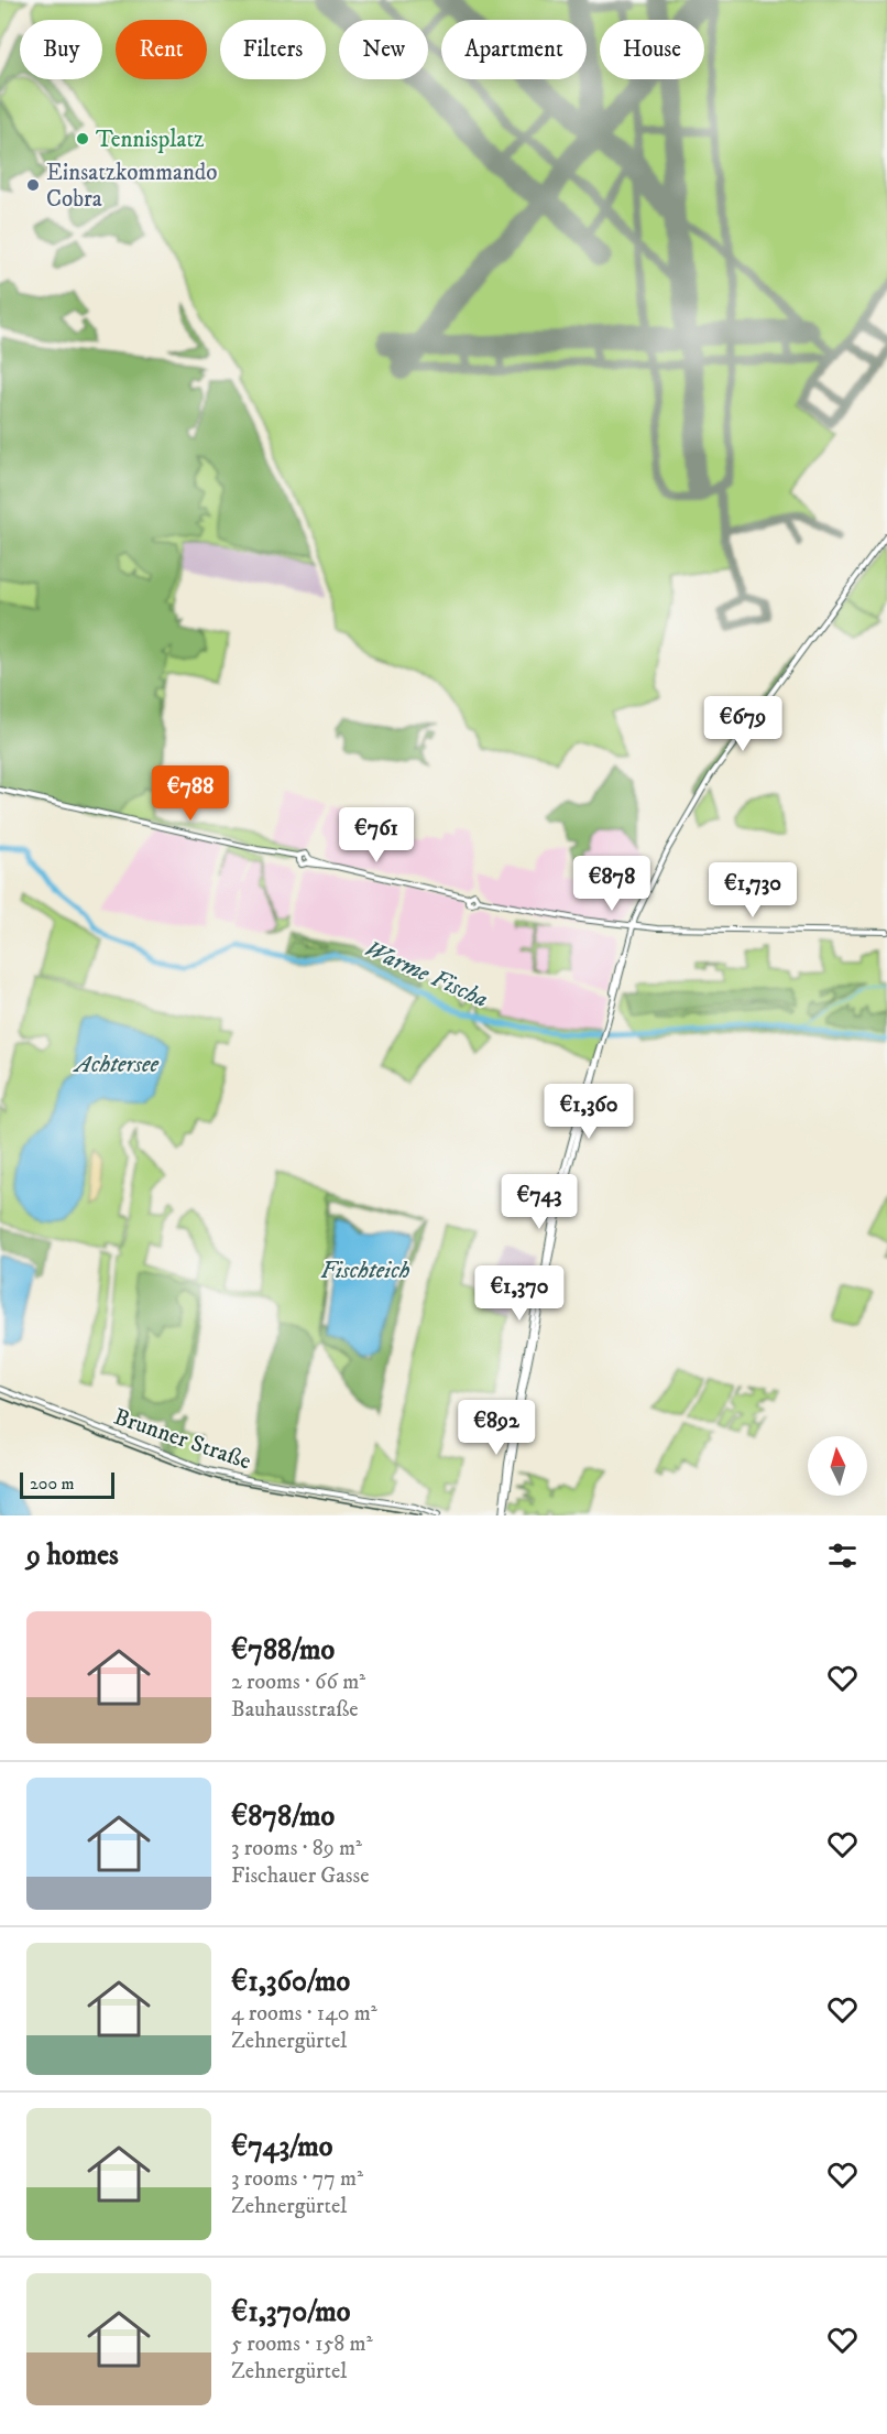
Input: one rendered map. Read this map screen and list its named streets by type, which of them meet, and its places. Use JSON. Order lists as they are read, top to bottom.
{
  "streets": {
    "main road": ["Brunner Straße"]
  },
  "water": ["Warme Fischa", "Achtersee", "Fischteich"],
  "places": ["Tennisplatz", "Einsatzkommando Cobra"],
  "scale_bar": "200 m",
  "north": "top",
  "page": {
    "chip": [
      "Buy",
      "Rent",
      "Filters",
      "New",
      "Apartment",
      "House"
    ],
    "price": [
      "€679",
      "€788",
      "€761",
      "€878",
      "€1,730",
      "€1,360",
      "€743",
      "€1,370",
      "€892"
    ],
    "scale": "200 m",
    "heading": "9 homes",
    "list": [
      {
        "name": "€788/mo",
        "note": "2 rooms · 66 m² · Bauhausstraße"
      },
      {
        "name": "€878/mo",
        "note": "3 rooms · 89 m² · Fischauer Gasse"
      },
      {
        "name": "€1,360/mo",
        "note": "4 rooms · 140 m² · Zehnergürtel"
      },
      {
        "name": "€743/mo",
        "note": "3 rooms · 77 m² · Zehnergürtel"
      },
      {
        "name": "€1,370/mo",
        "note": "5 rooms · 158 m² · Zehnergürtel"
      }
    ]
  }
}
